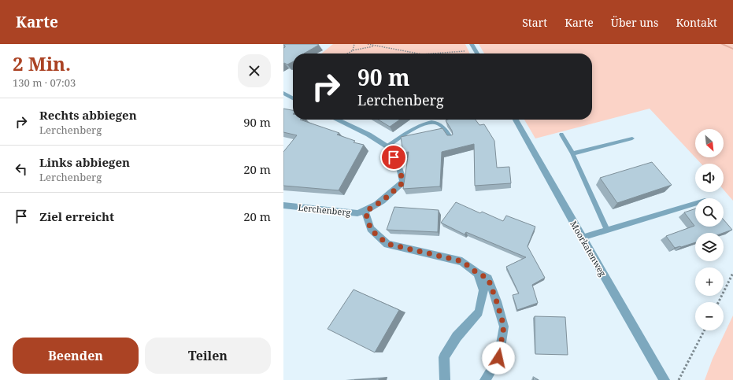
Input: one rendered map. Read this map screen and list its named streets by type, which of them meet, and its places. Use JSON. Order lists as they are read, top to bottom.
{
  "streets": {
    "street": ["Lerchenberg", "Moorkatenweg"]
  },
  "north": "bottom right",
  "page": {
    "header": "Karte",
    "nav": [
      "Start",
      "Karte",
      "Über uns",
      "Kontakt"
    ],
    "heading": ["2 Min.", "130 m · 07:03"],
    "turn": ["90 m", "Lerchenberg"],
    "list": [
      {
        "name": "Rechts abbiegen",
        "note": "Lerchenberg",
        "value": "90 m"
      },
      {
        "name": "Links abbiegen",
        "note": "Lerchenberg",
        "value": "20 m"
      },
      {
        "name": "Ziel erreicht",
        "value": "20 m"
      }
    ],
    "map_buttons": ["+", "−"],
    "buttons": ["Beenden", "Teilen"]
  }
}
